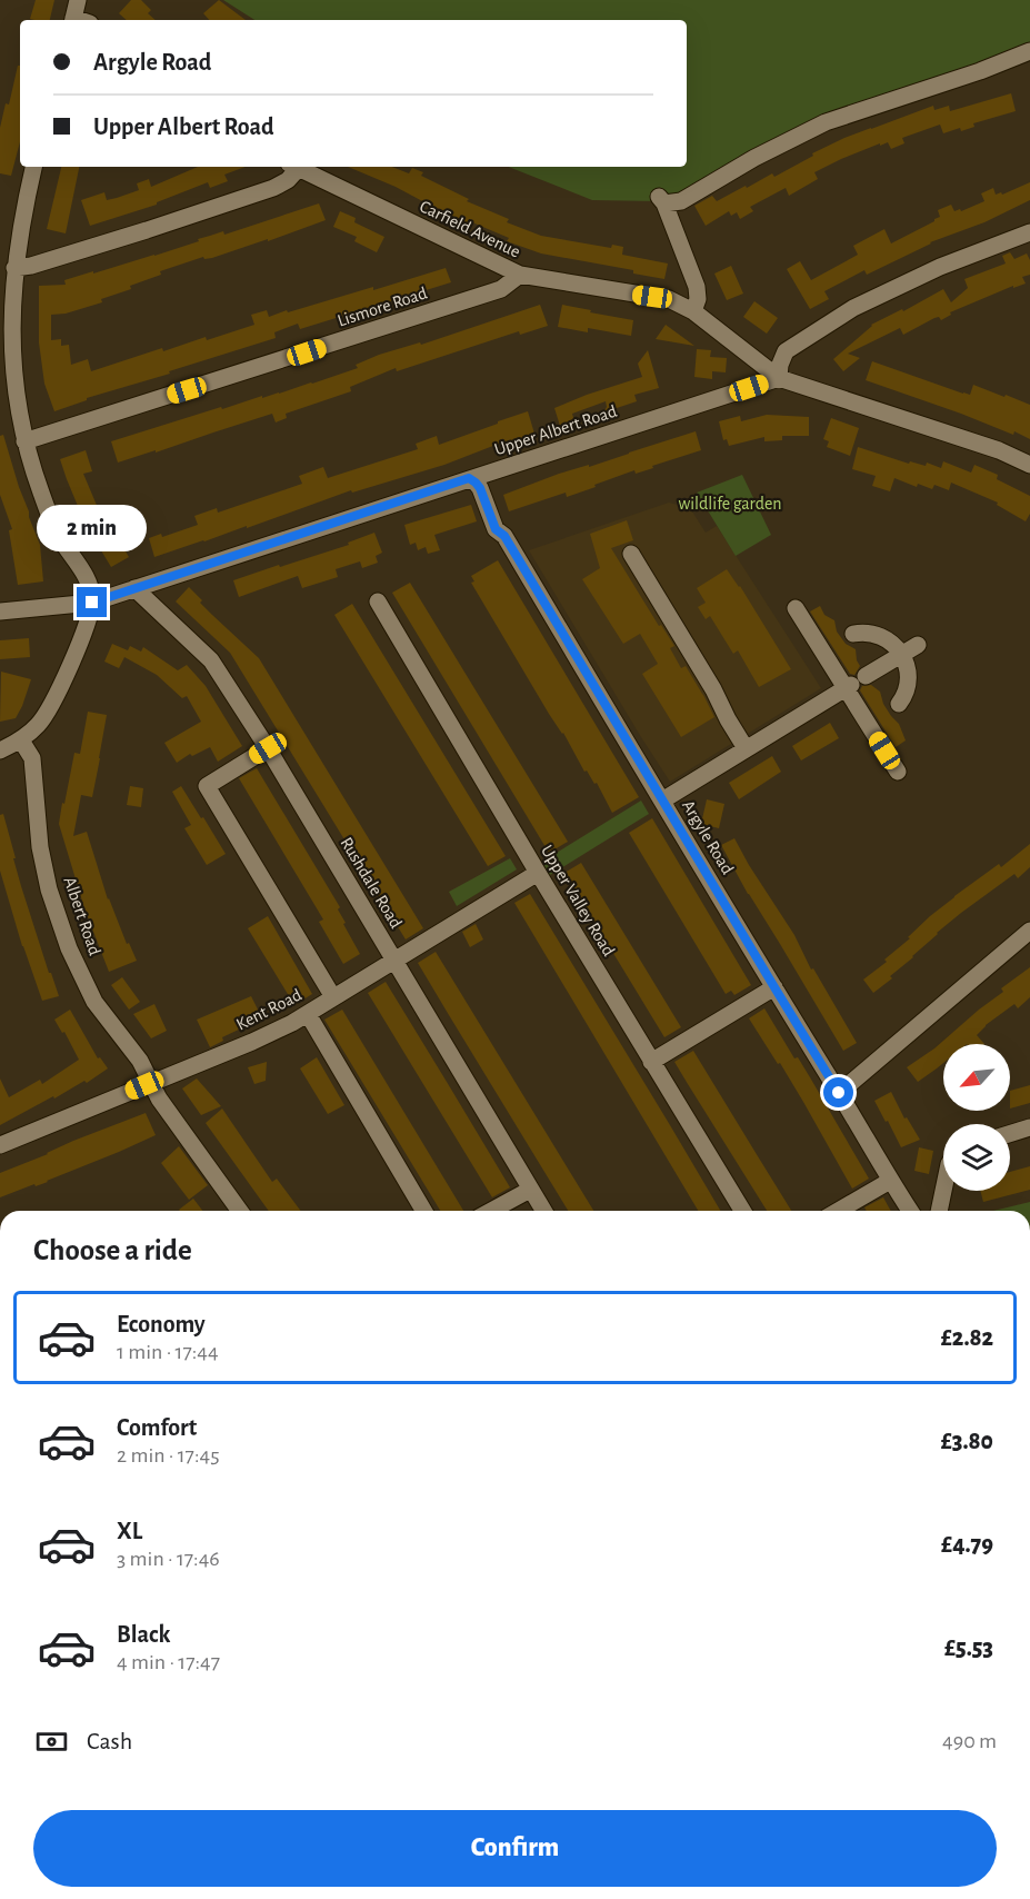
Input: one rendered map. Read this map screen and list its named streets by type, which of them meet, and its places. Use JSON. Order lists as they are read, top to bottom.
{
  "streets": {
    "street": [
      "Carfield Avenue",
      "Lismore Road",
      "Upper Albert Road",
      "Argyle Road",
      "Rushdale Road",
      "Upper Valley Road",
      "Albert Road",
      "Kent Road"
    ]
  },
  "crossings": [
    ["Carfield Avenue", "Lismore Road"],
    ["Carfield Avenue", "Upper Albert Road"],
    ["Upper Albert Road", "Argyle Road"],
    ["Upper Albert Road", "Rushdale Road"],
    ["Rushdale Road", "Kent Road"],
    ["Upper Valley Road", "Kent Road"],
    ["Albert Road", "Kent Road"]
  ],
  "parks": ["wildlife garden"],
  "north": "bottom left",
  "page": {
    "banner": ["Argyle Road", "Upper Albert Road"],
    "bubble": "2 min",
    "heading": "Choose a ride",
    "list": [
      {
        "name": "Economy",
        "note": "1 min · 17:44",
        "value": "£2.82"
      },
      {
        "name": "Comfort",
        "note": "2 min · 17:45",
        "value": "£3.80"
      },
      {
        "name": "XL",
        "note": "3 min · 17:46",
        "value": "£4.79"
      },
      {
        "name": "Black",
        "note": "4 min · 17:47",
        "value": "£5.53"
      }
    ],
    "pay": ["Cash", "490 m"],
    "buttons": "Confirm"
  }
}
